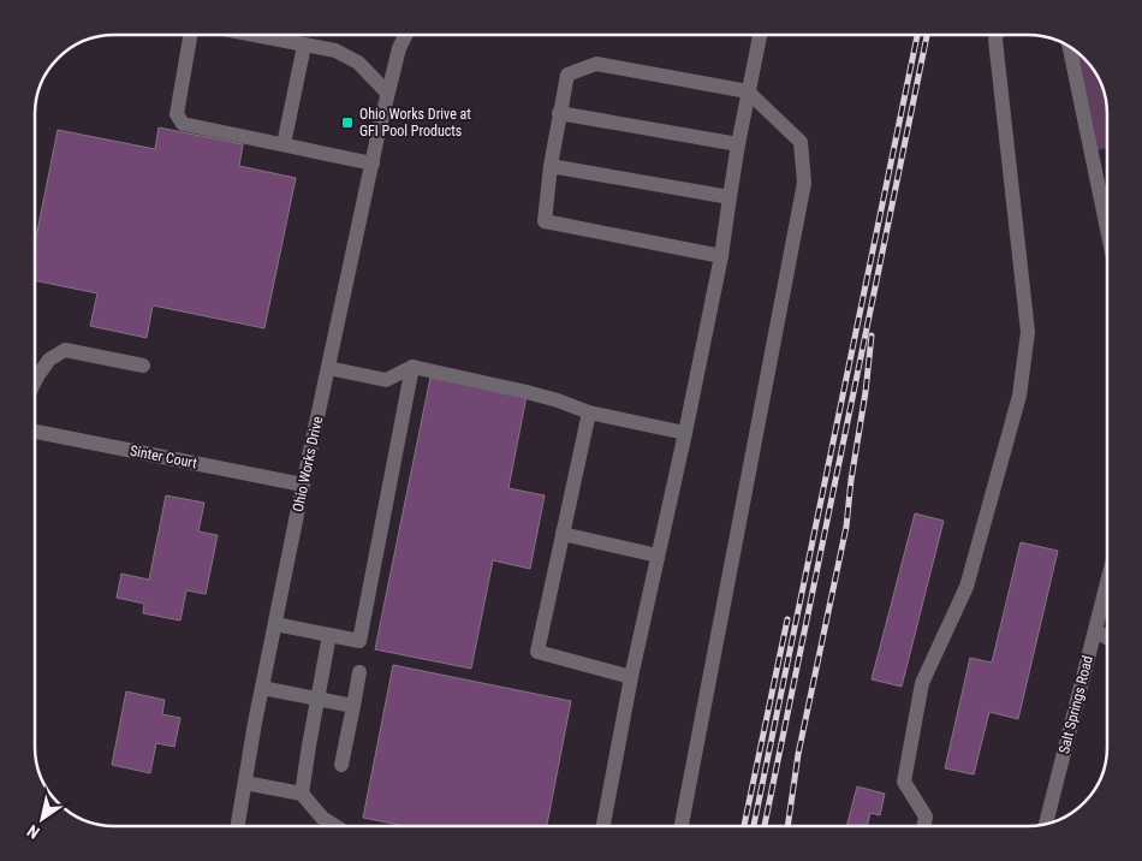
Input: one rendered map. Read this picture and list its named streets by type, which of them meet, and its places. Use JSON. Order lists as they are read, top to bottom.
{
  "streets": {
    "street": ["Sinter Court", "Ohio Works Drive", "Salt Springs Road"]
  },
  "crossings": [
    ["Sinter Court", "Ohio Works Drive"]
  ],
  "places": {
    "transit": ["Ohio Works Drive at GFI Pool Products"]
  },
  "north": "bottom left"
}
